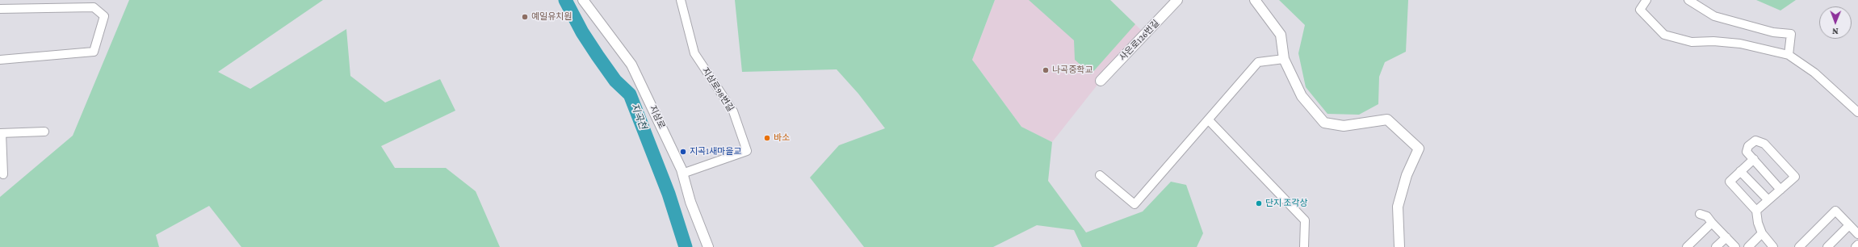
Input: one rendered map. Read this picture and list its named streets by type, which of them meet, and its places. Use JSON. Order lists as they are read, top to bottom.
{
  "streets": {
    "street": ["사은로126번길", "지삼로98번길", "지삼로"]
  },
  "crossings": [
    ["지삼로98번길", "지삼로"]
  ],
  "water": ["지곡천"],
  "places": [
    "예일유치원",
    "나곡중학교",
    "바소",
    "지곡1새마을교",
    "단지 조각상"
  ],
  "north": "bottom"
}
